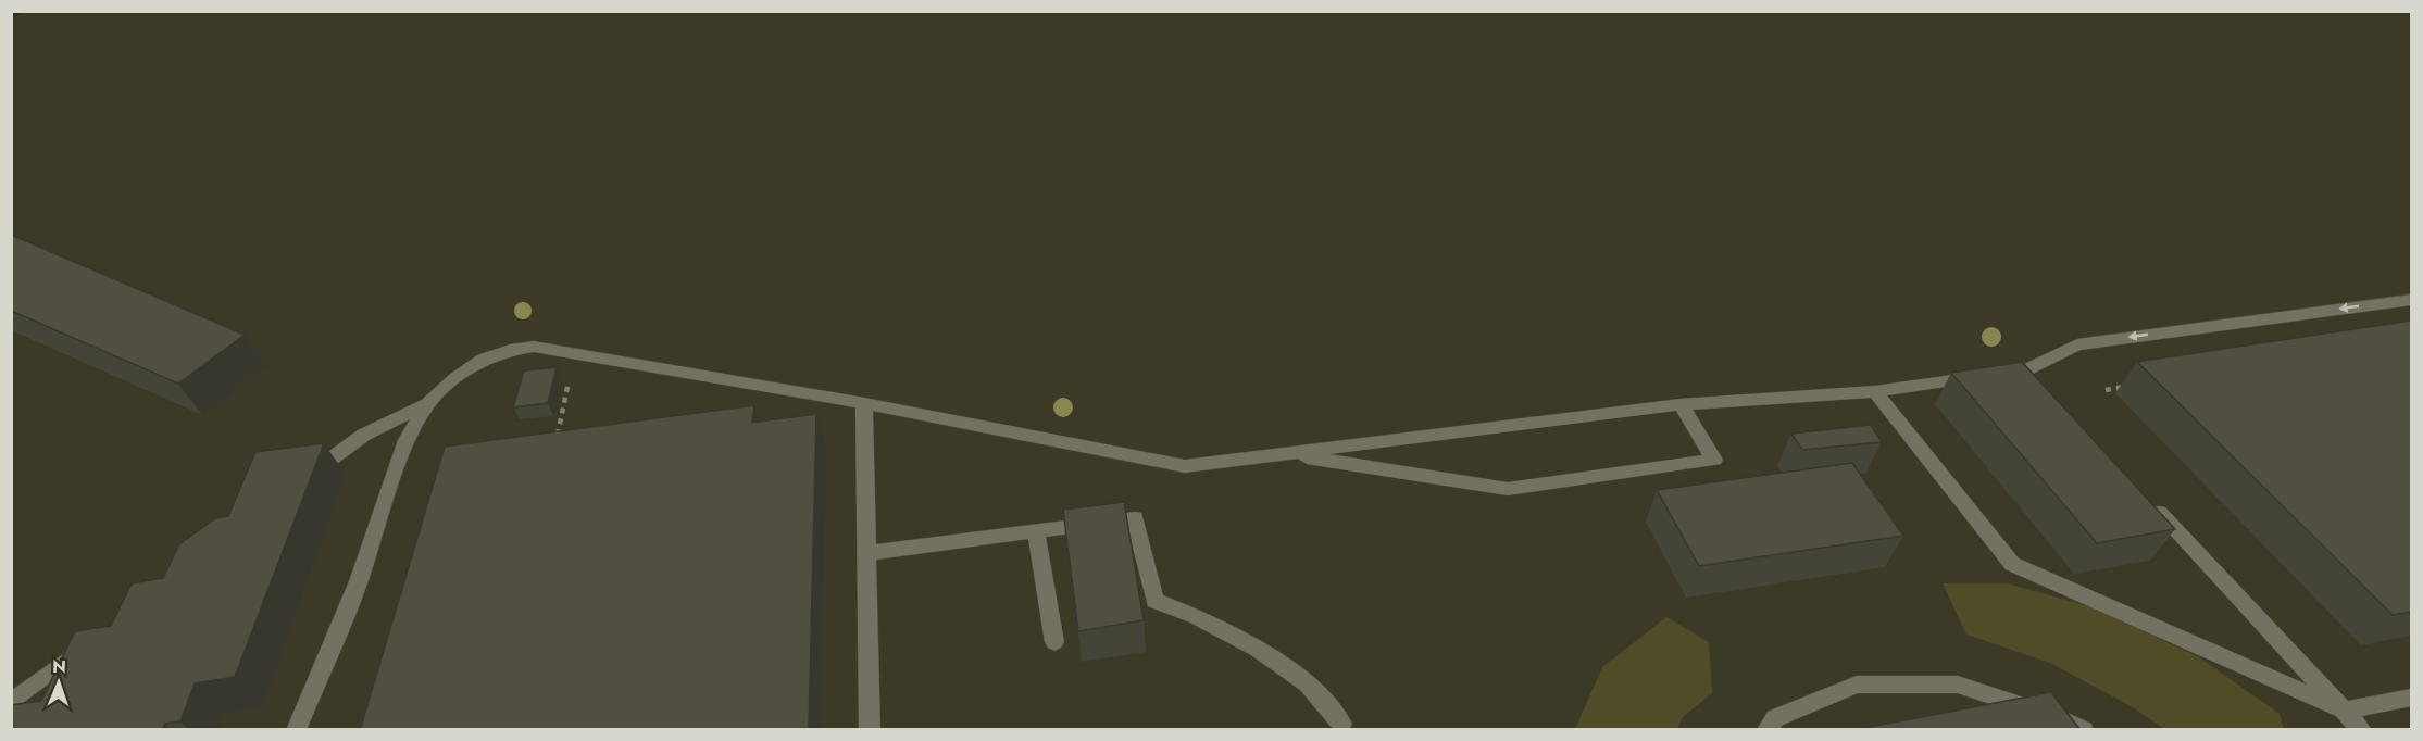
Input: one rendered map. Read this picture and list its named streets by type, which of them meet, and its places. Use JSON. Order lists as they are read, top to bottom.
{
  "north": "top"
}
